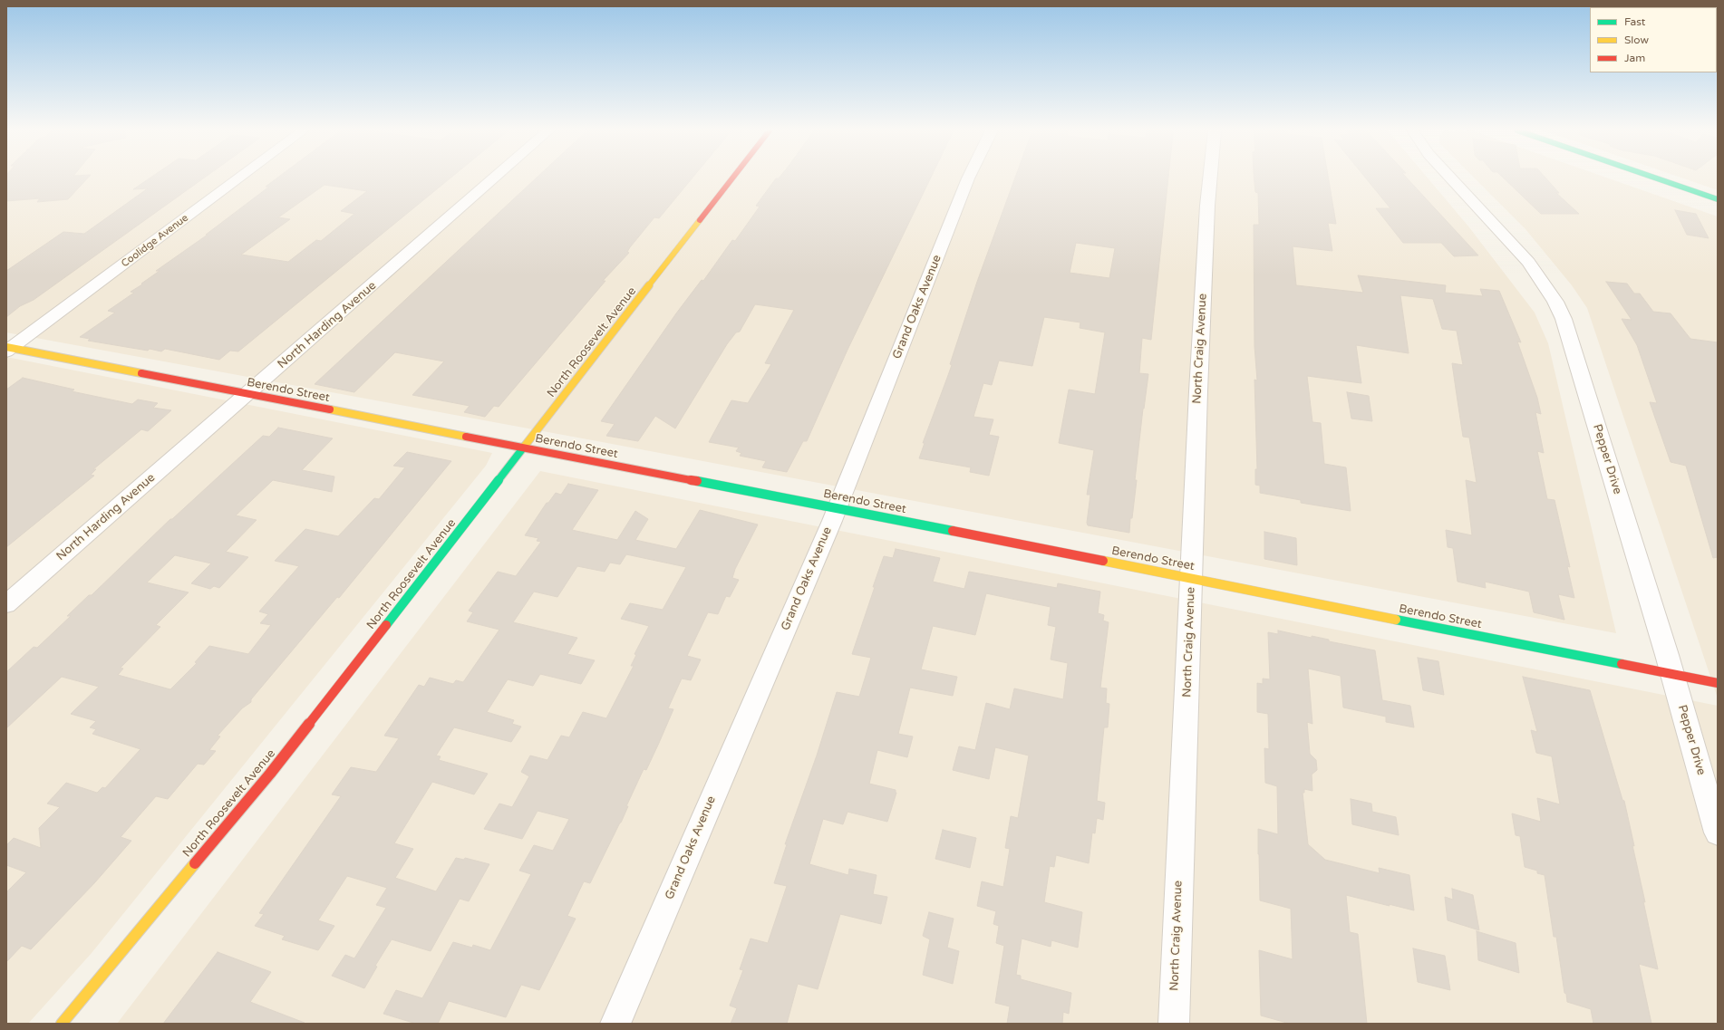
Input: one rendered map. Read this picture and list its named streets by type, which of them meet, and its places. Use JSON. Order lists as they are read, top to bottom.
{
  "streets": {
    "street": [
      "Coolidge Avenue",
      "Grand Oaks Avenue",
      "North Harding Avenue",
      "North Roosevelt Avenue",
      "North Craig Avenue",
      "Berendo Street",
      "Pepper Drive"
    ]
  },
  "crossings": [
    ["Coolidge Avenue", "Berendo Street"],
    ["Grand Oaks Avenue", "Berendo Street"],
    ["North Harding Avenue", "Berendo Street"],
    ["North Roosevelt Avenue", "Berendo Street"],
    ["North Craig Avenue", "Berendo Street"],
    ["Berendo Street", "Pepper Drive"]
  ],
  "legend": ["Fast", "Slow", "Jam"]
}
